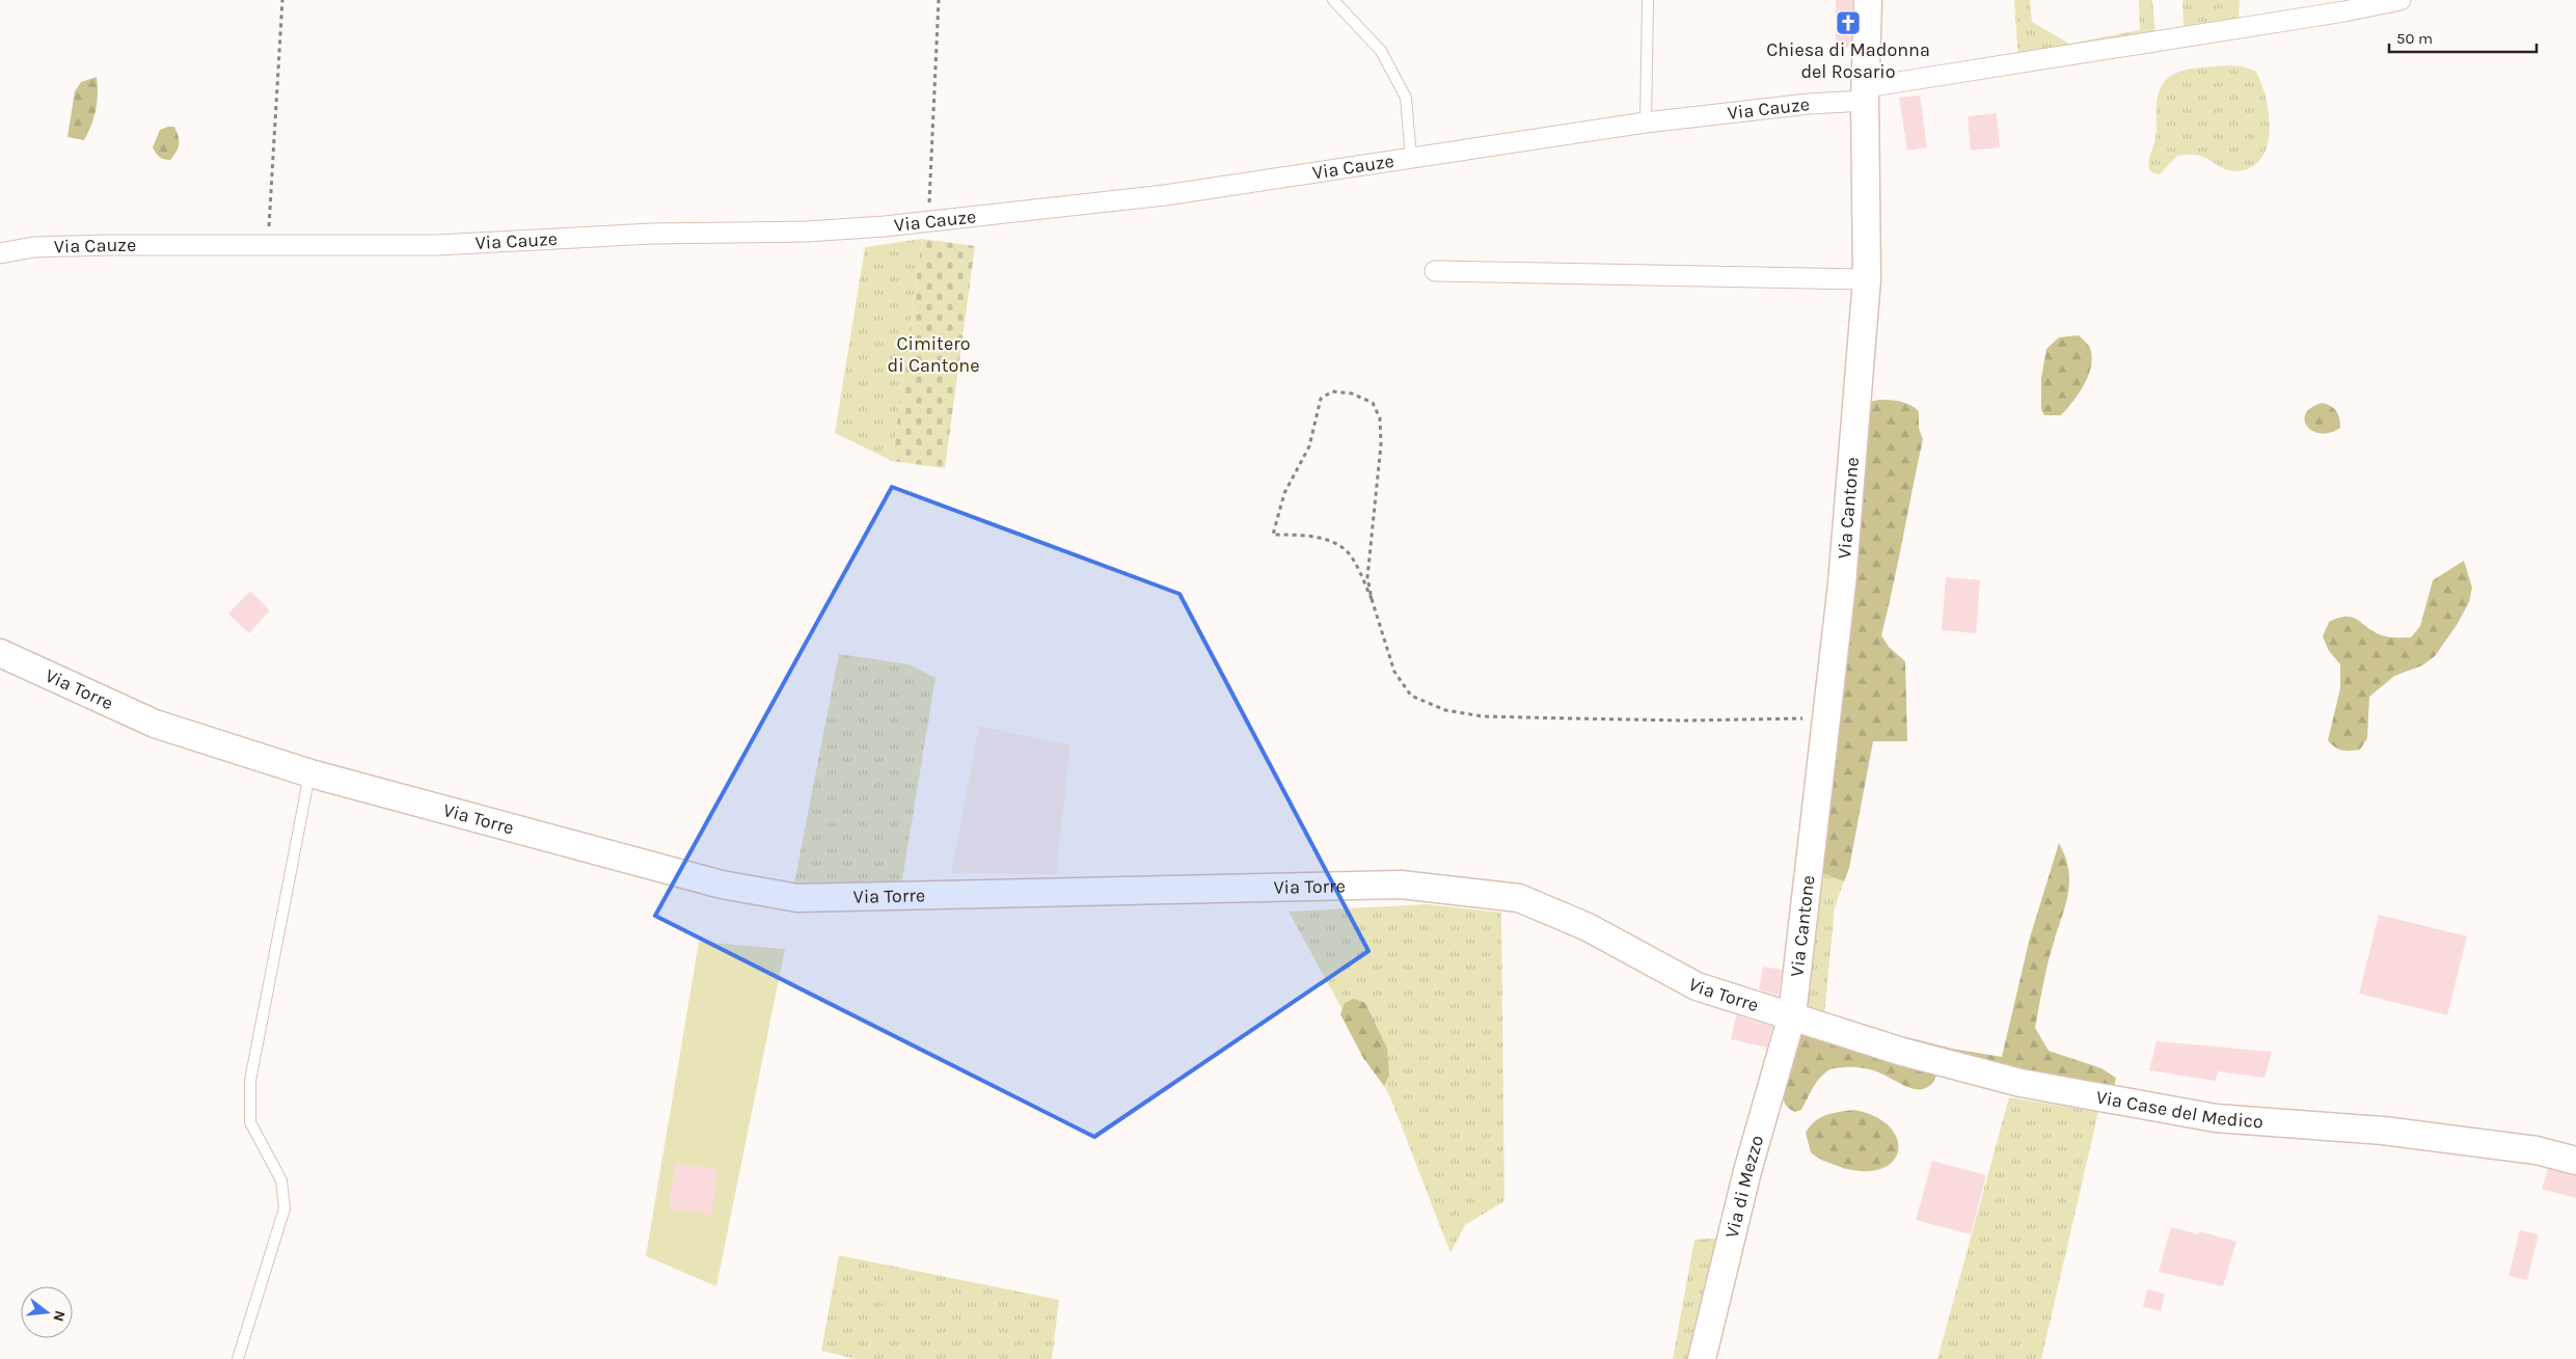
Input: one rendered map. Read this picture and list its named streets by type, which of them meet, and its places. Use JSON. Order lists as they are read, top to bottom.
{
  "streets": {
    "main road": [
      "Via Cantone",
      "Via Torre",
      "Via Case del Medico",
      "Via di Mezzo"
    ],
    "street": ["Via Cauze"]
  },
  "crossings": [
    ["Via Cauze", "Via Cantone"],
    ["Via Cantone", "Via Torre"],
    ["Via Cantone", "Via Case del Medico"],
    ["Via Cantone", "Via di Mezzo"],
    ["Via Torre", "Via Case del Medico"],
    ["Via Torre", "Via di Mezzo"],
    ["Via Case del Medico", "Via di Mezzo"]
  ],
  "parks": ["Cimitero di Cantone"],
  "places": {
    "church": ["Chiesa di Madonna del Rosario"]
  },
  "scale_bar": "50 m",
  "north": "right"
}
